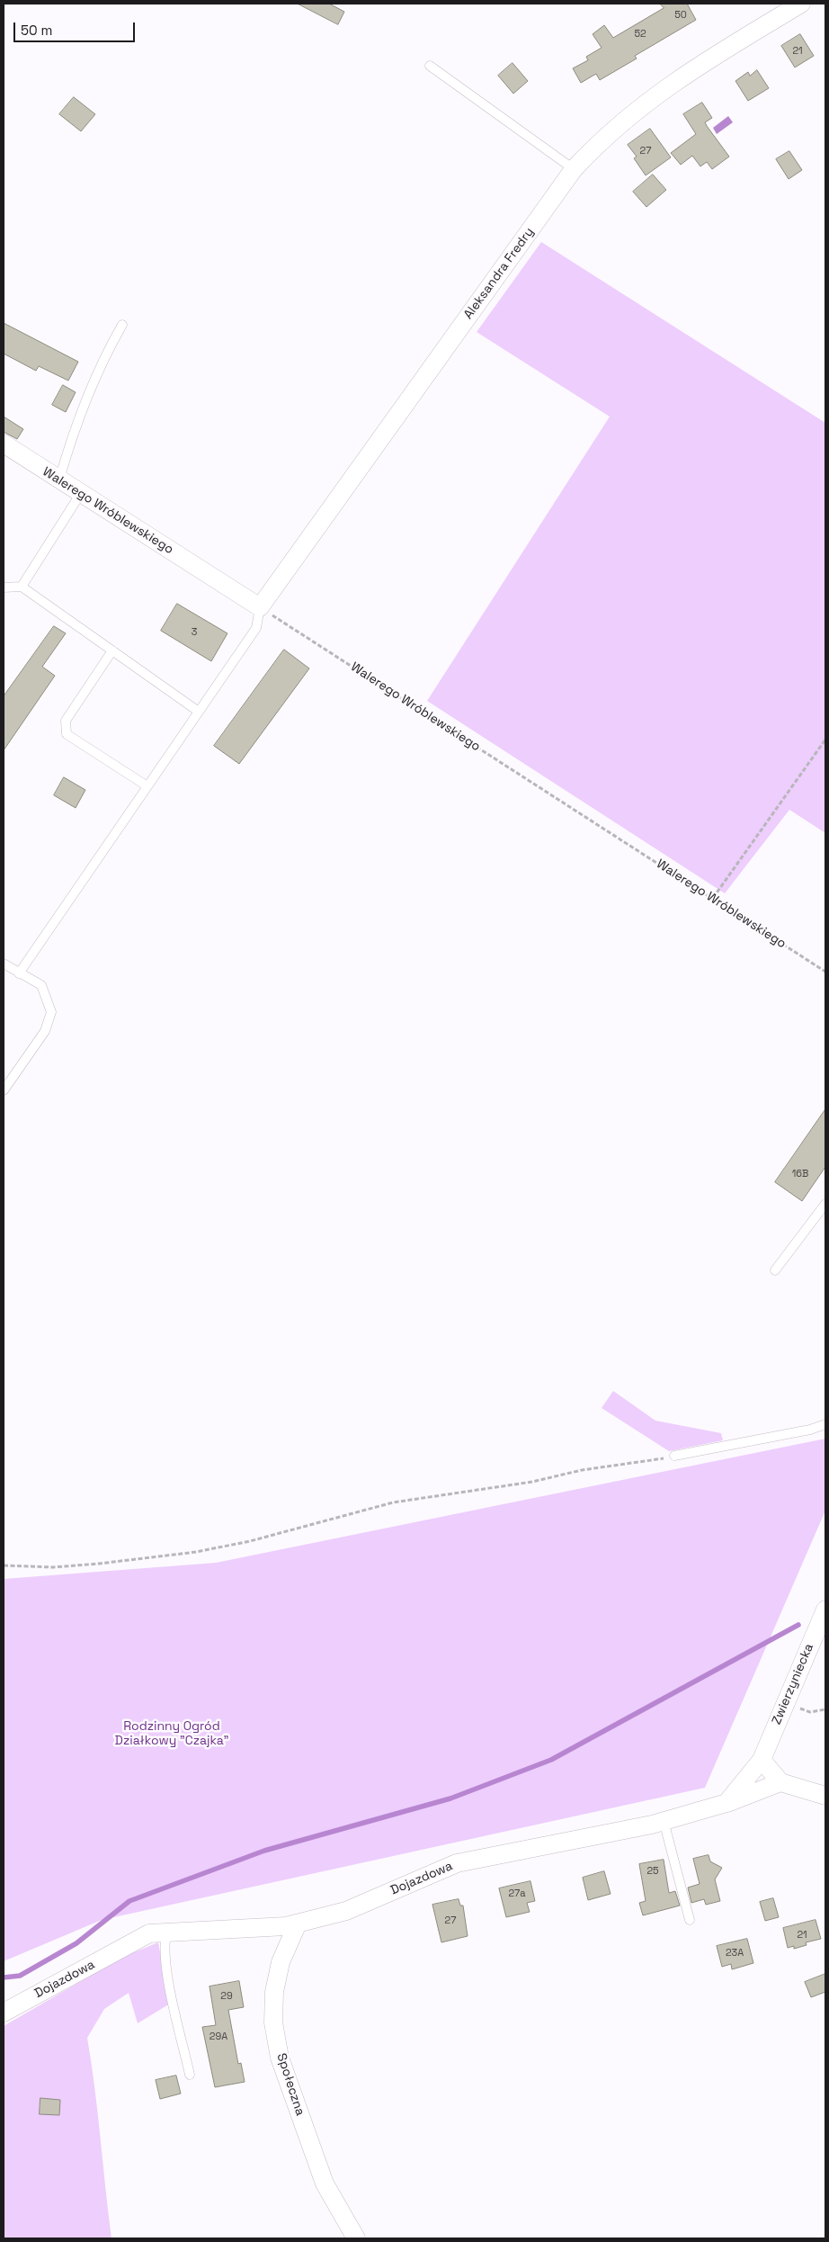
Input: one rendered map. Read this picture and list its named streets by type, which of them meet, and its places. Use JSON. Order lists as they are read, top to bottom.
{
  "streets": {
    "street": [
      "Aleksandra Fredry",
      "Walerego Wróblewskiego",
      "Zwierzyniecka",
      "Dojazdowa",
      "Społeczna"
    ]
  },
  "crossings": [
    ["Aleksandra Fredry", "Walerego Wróblewskiego"],
    ["Dojazdowa", "Społeczna"]
  ],
  "parks": ["Rodzinny Ogród Działkowy \"Czajka\""],
  "house_numbers": [
    "50",
    "52",
    "21",
    "27",
    "3",
    "16B",
    "25",
    "27a",
    "27",
    "21",
    "23A",
    "29",
    "29A"
  ],
  "scale_bar": "50 m"
}
